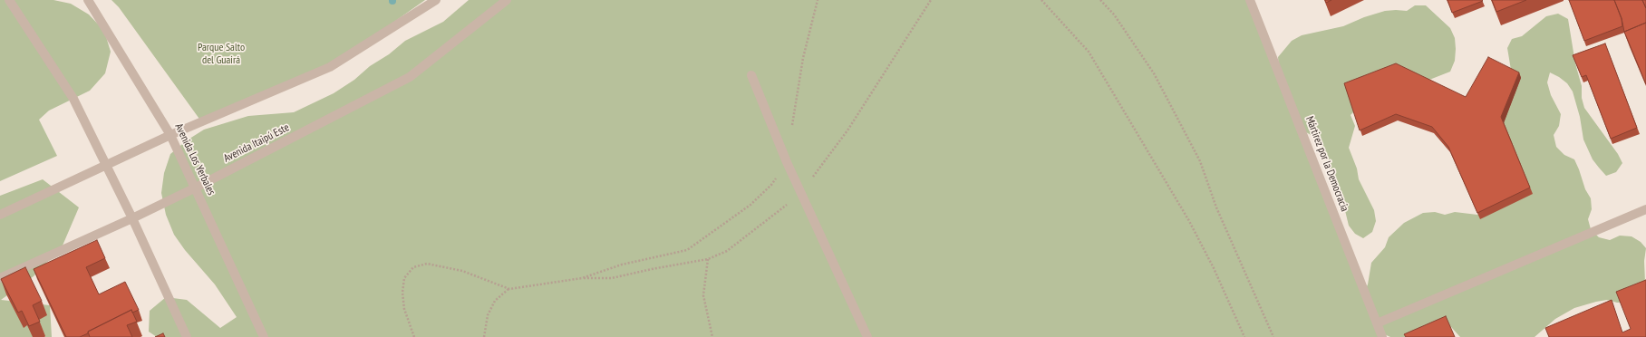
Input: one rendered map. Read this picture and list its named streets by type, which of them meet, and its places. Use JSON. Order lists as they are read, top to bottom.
{
  "streets": {
    "street": ["Avenida Itaipú Este", "Avenida Los Yerbales", "Mártirez por la Democracia"]
  },
  "crossings": [
    ["Avenida Itaipú Este", "Avenida Los Yerbales"]
  ],
  "parks": ["Parque Salto del Guairá"]
}
